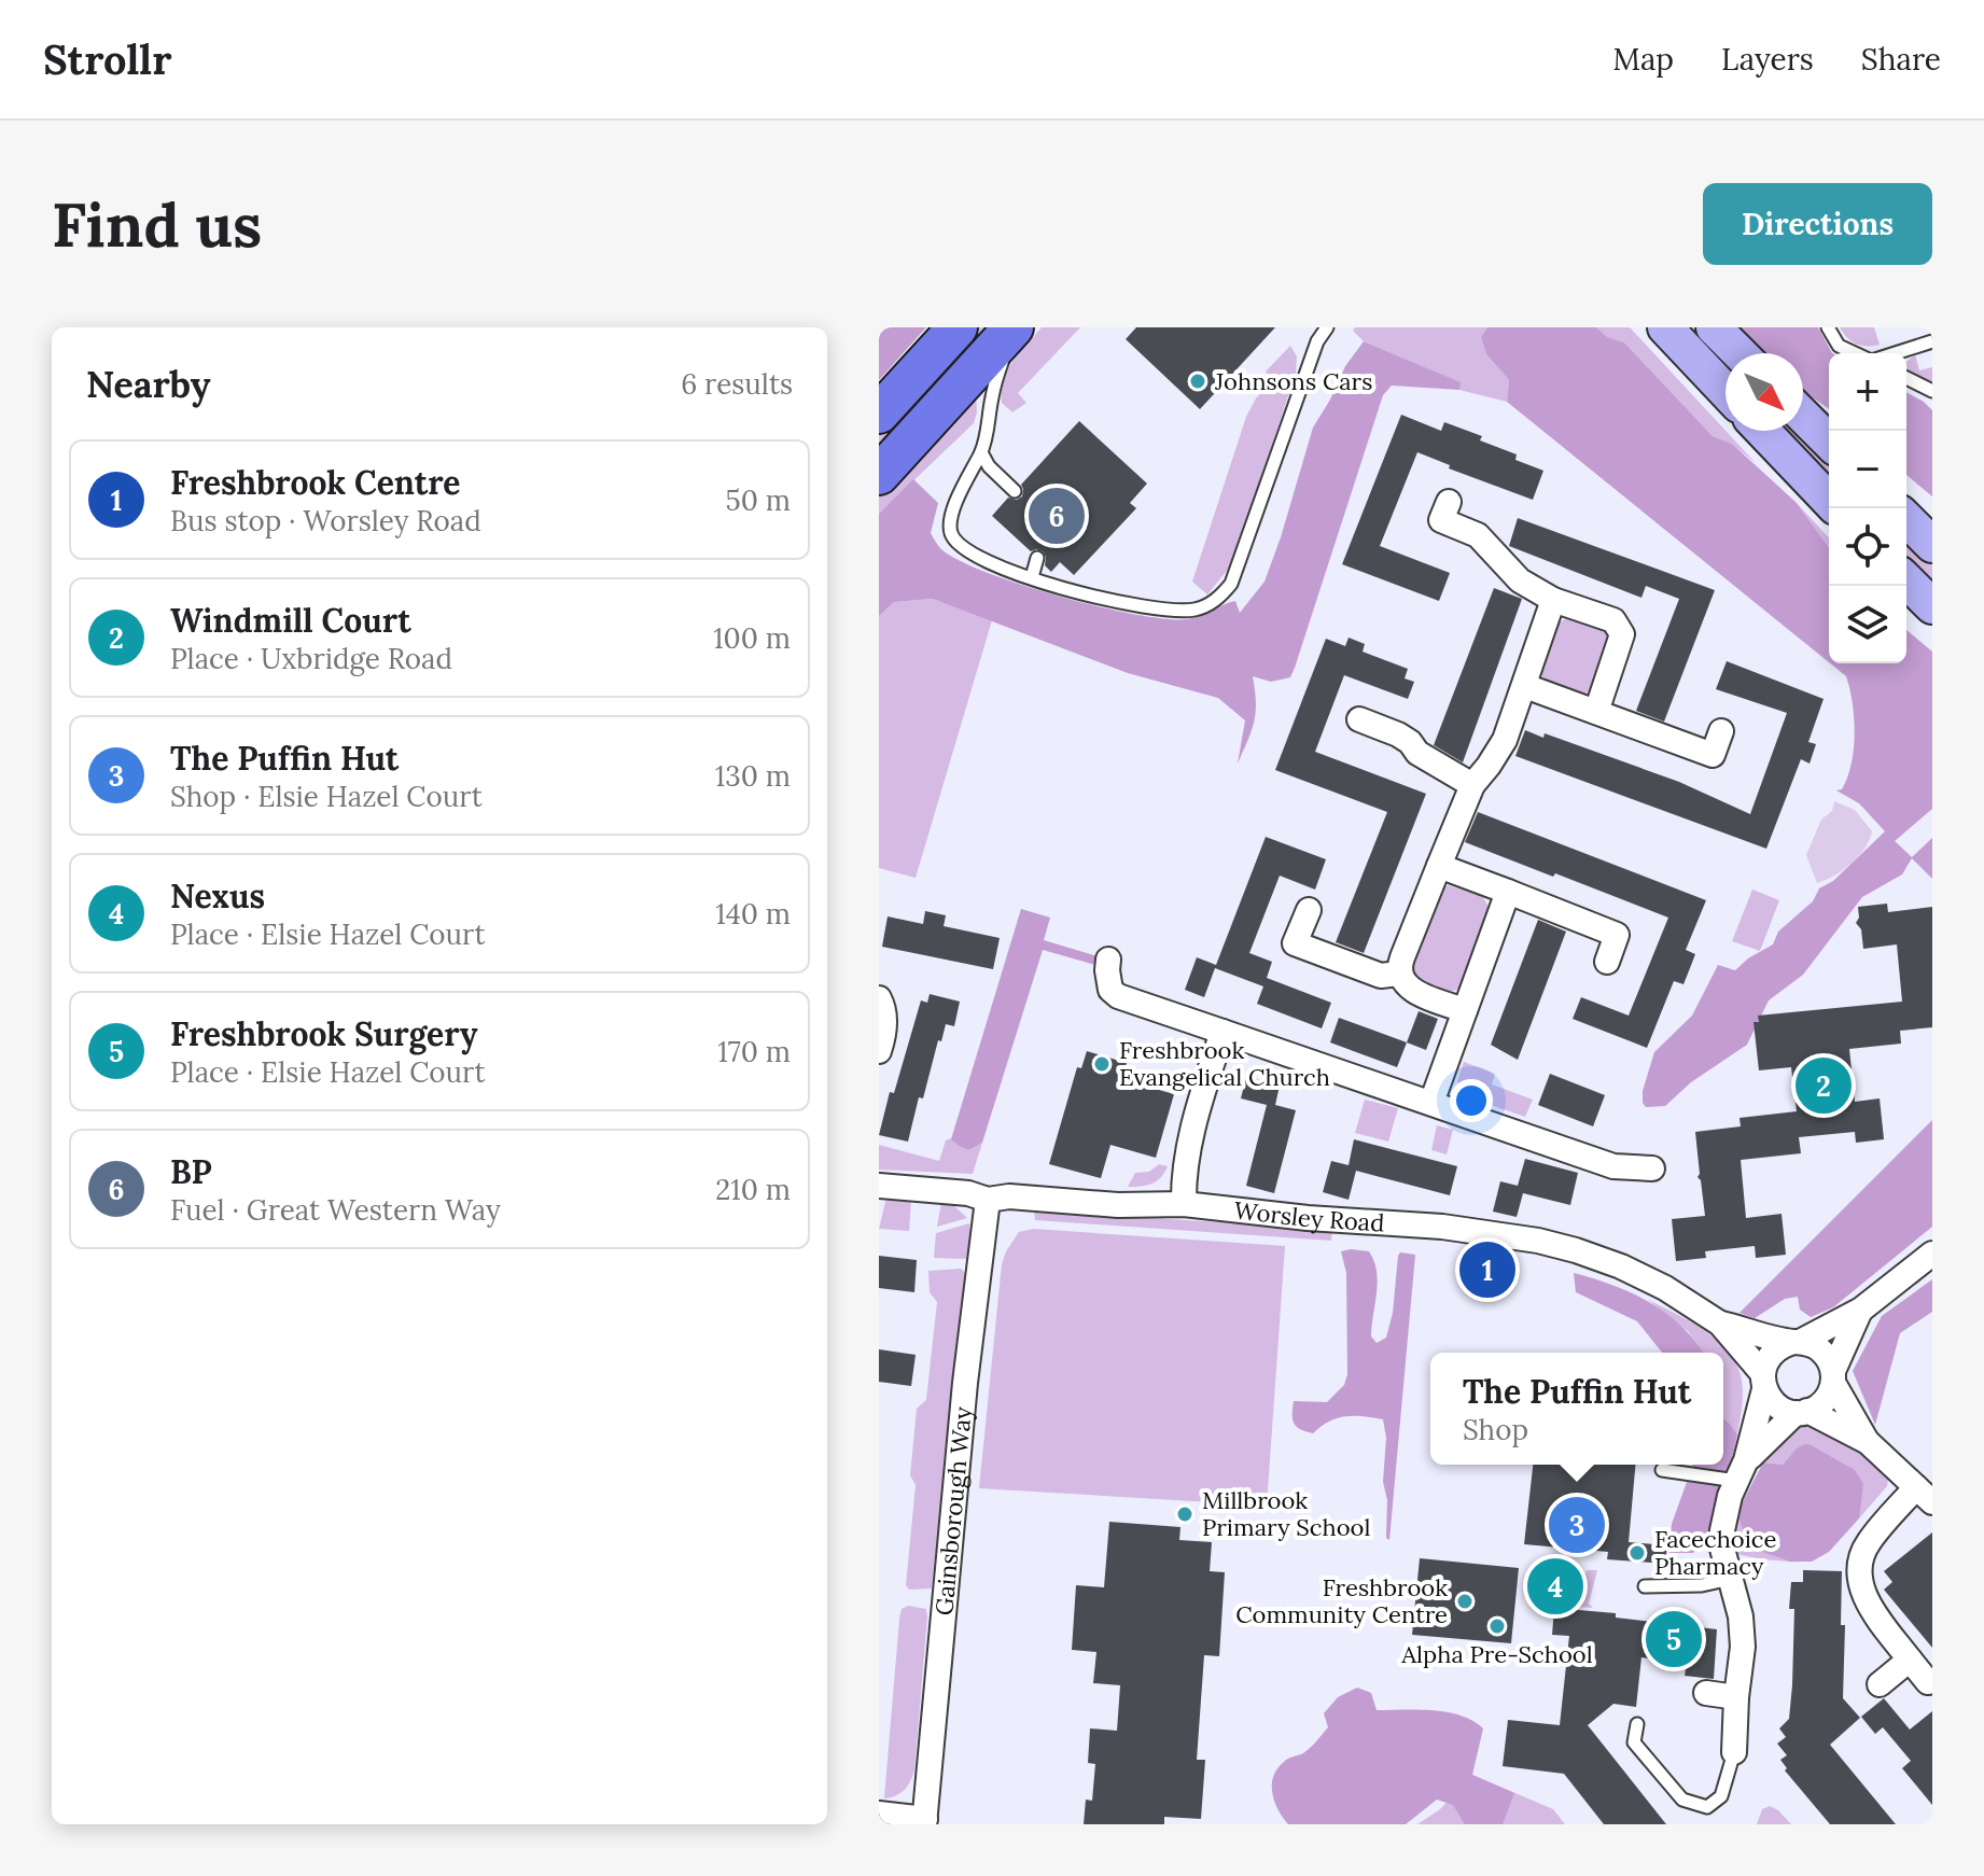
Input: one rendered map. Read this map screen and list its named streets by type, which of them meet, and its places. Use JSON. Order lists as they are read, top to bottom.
{
  "streets": {
    "street": ["Worsley Road", "Gainsborough Way"]
  },
  "crossings": [
    ["Worsley Road", "Gainsborough Way"]
  ],
  "places": [
    "Johnsons Cars",
    "Freshbrook Evangelical Church",
    "Millbrook Primary School",
    "Facechoice Pharmacy",
    "Freshbrook Community Centre",
    "Alpha Pre-School"
  ],
  "north": "bottom right",
  "page": {
    "header": "Strollr",
    "nav": ["Map", "Layers", "Share"],
    "buttons": "Directions",
    "title": "Find us",
    "heading": ["Nearby", "6 results"],
    "map_buttons": ["+", "−"],
    "list": [
      {
        "mark": "1",
        "name": "Freshbrook Centre",
        "note": "Bus stop · Worsley Road",
        "value": "50 m"
      },
      {
        "mark": "2",
        "name": "Windmill Court",
        "note": "Place · Uxbridge Road",
        "value": "100 m"
      },
      {
        "mark": "3",
        "name": "The Puffin Hut",
        "note": "Shop · Elsie Hazel Court",
        "value": "130 m"
      },
      {
        "mark": "4",
        "name": "Nexus",
        "note": "Place · Elsie Hazel Court",
        "value": "140 m"
      },
      {
        "mark": "5",
        "name": "Freshbrook Surgery",
        "note": "Place · Elsie Hazel Court",
        "value": "170 m"
      },
      {
        "mark": "6",
        "name": "BP",
        "note": "Fuel · Great Western Way",
        "value": "210 m"
      }
    ],
    "pins": [
      "6",
      "2",
      "1",
      "3",
      "4",
      "5"
    ],
    "popup": ["The Puffin Hut", "Shop"]
  }
}
